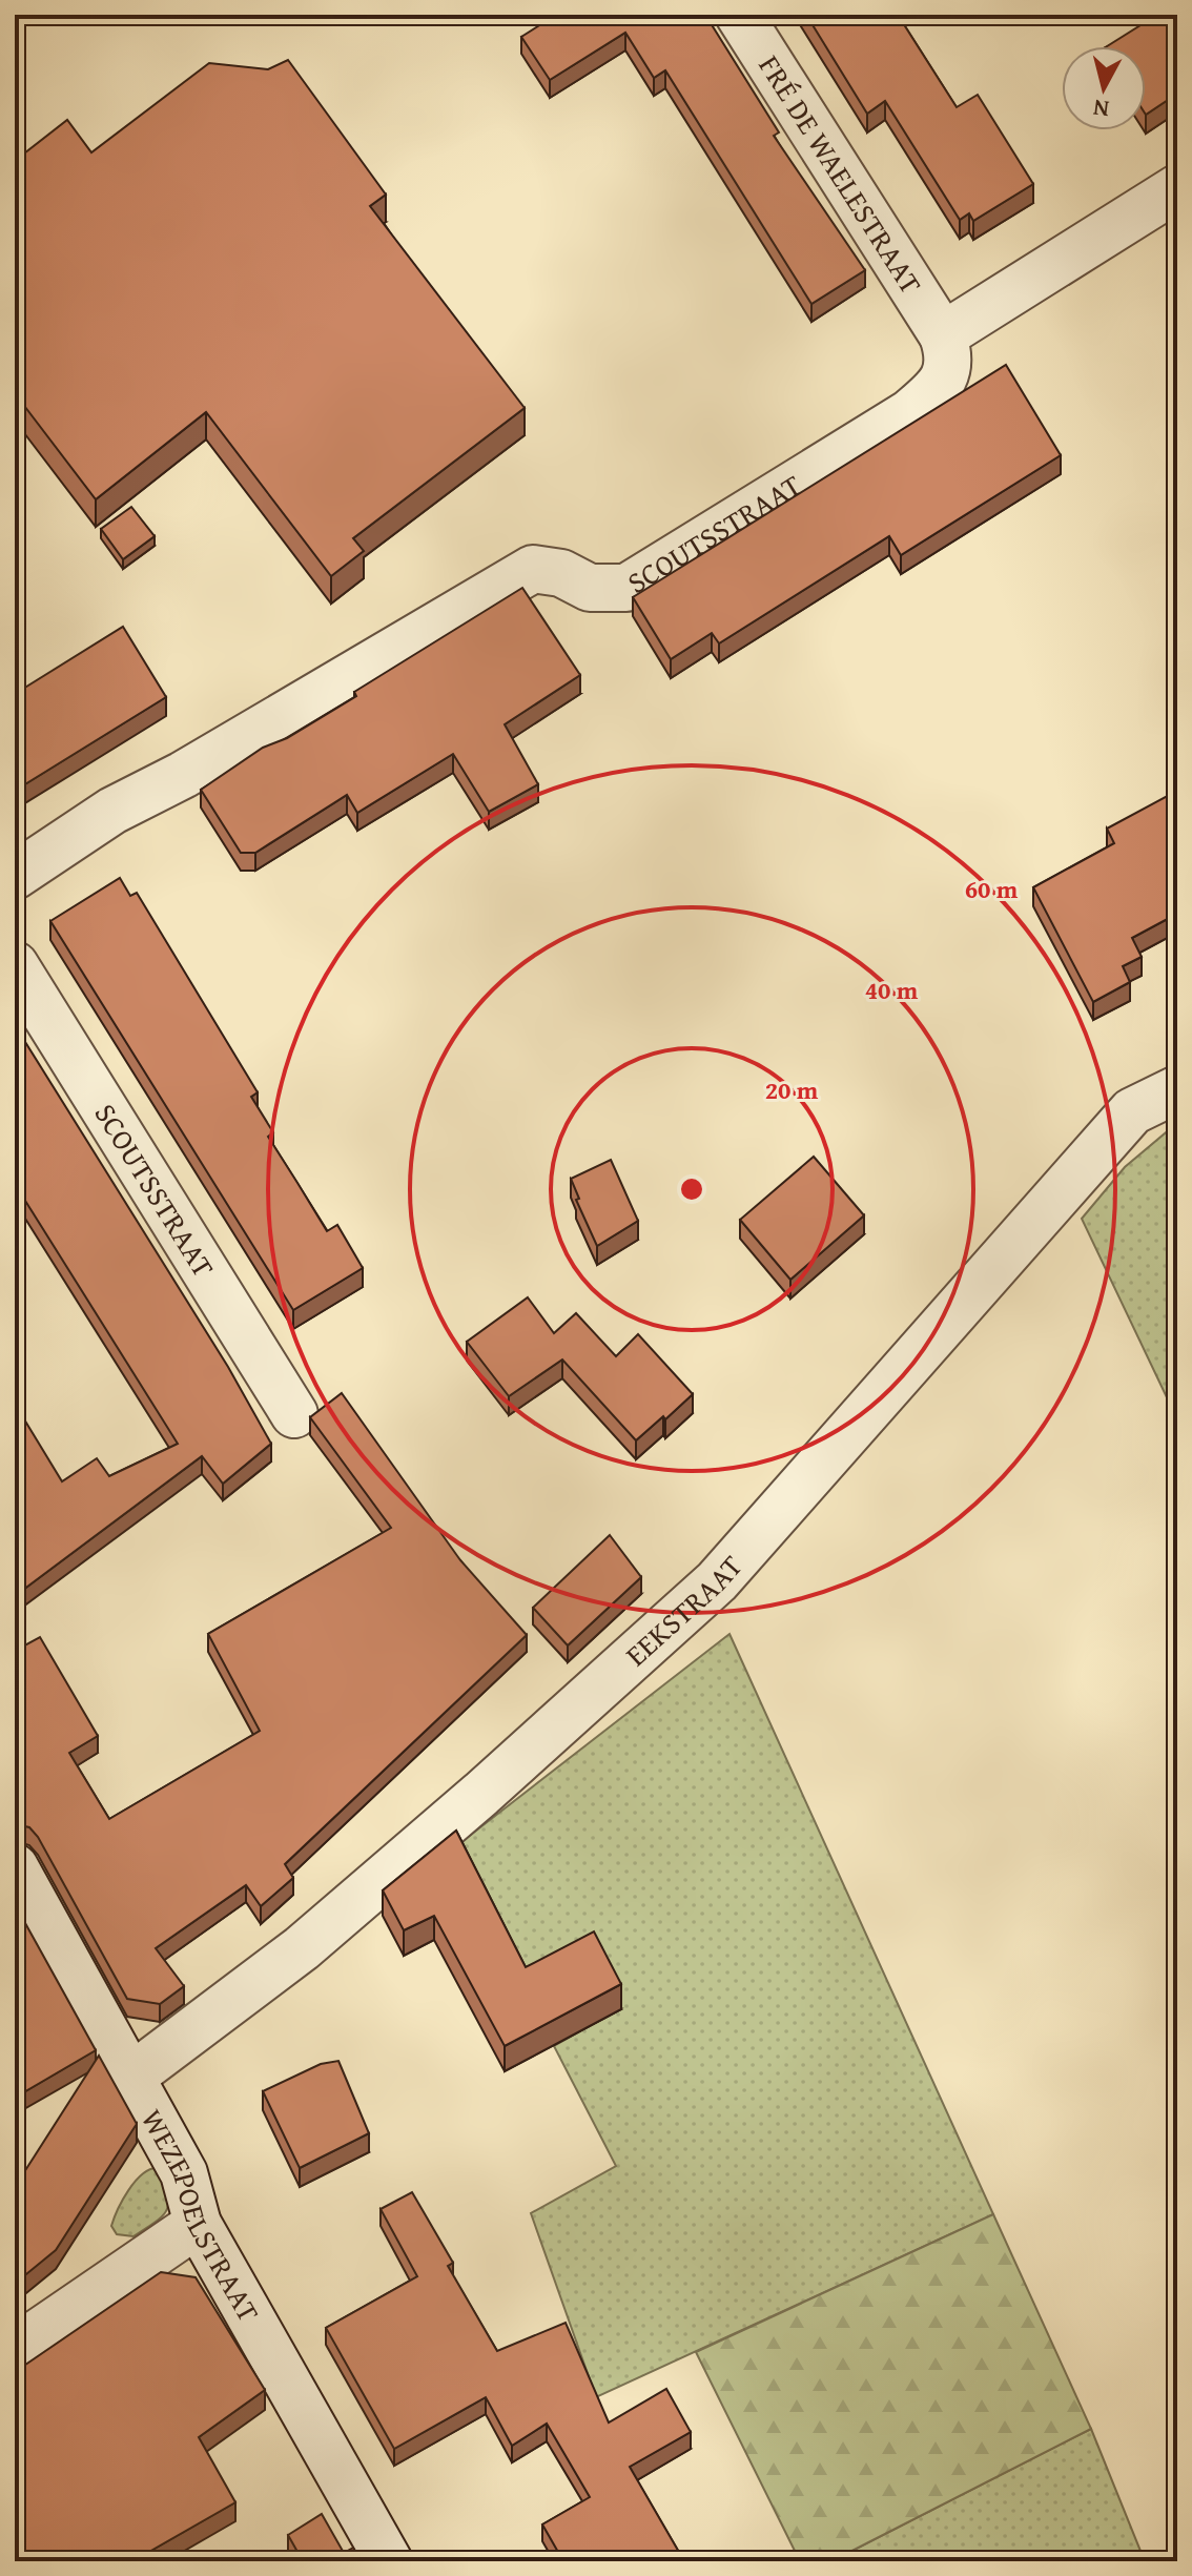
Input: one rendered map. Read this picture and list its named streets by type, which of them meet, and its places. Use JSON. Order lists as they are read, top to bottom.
{
  "streets": {
    "street": [
      "FRÉ DE WAELESTRAAT",
      "SCOUTSSTRAAT",
      "EEKSTRAAT",
      "WEZEPOELSTRAAT"
    ]
  },
  "crossings": [
    ["FRÉ DE WAELESTRAAT", "SCOUTSSTRAAT"],
    ["EEKSTRAAT", "WEZEPOELSTRAAT"]
  ],
  "north": "bottom",
  "rings": ["60 m", "40 m", "20 m"]
}
